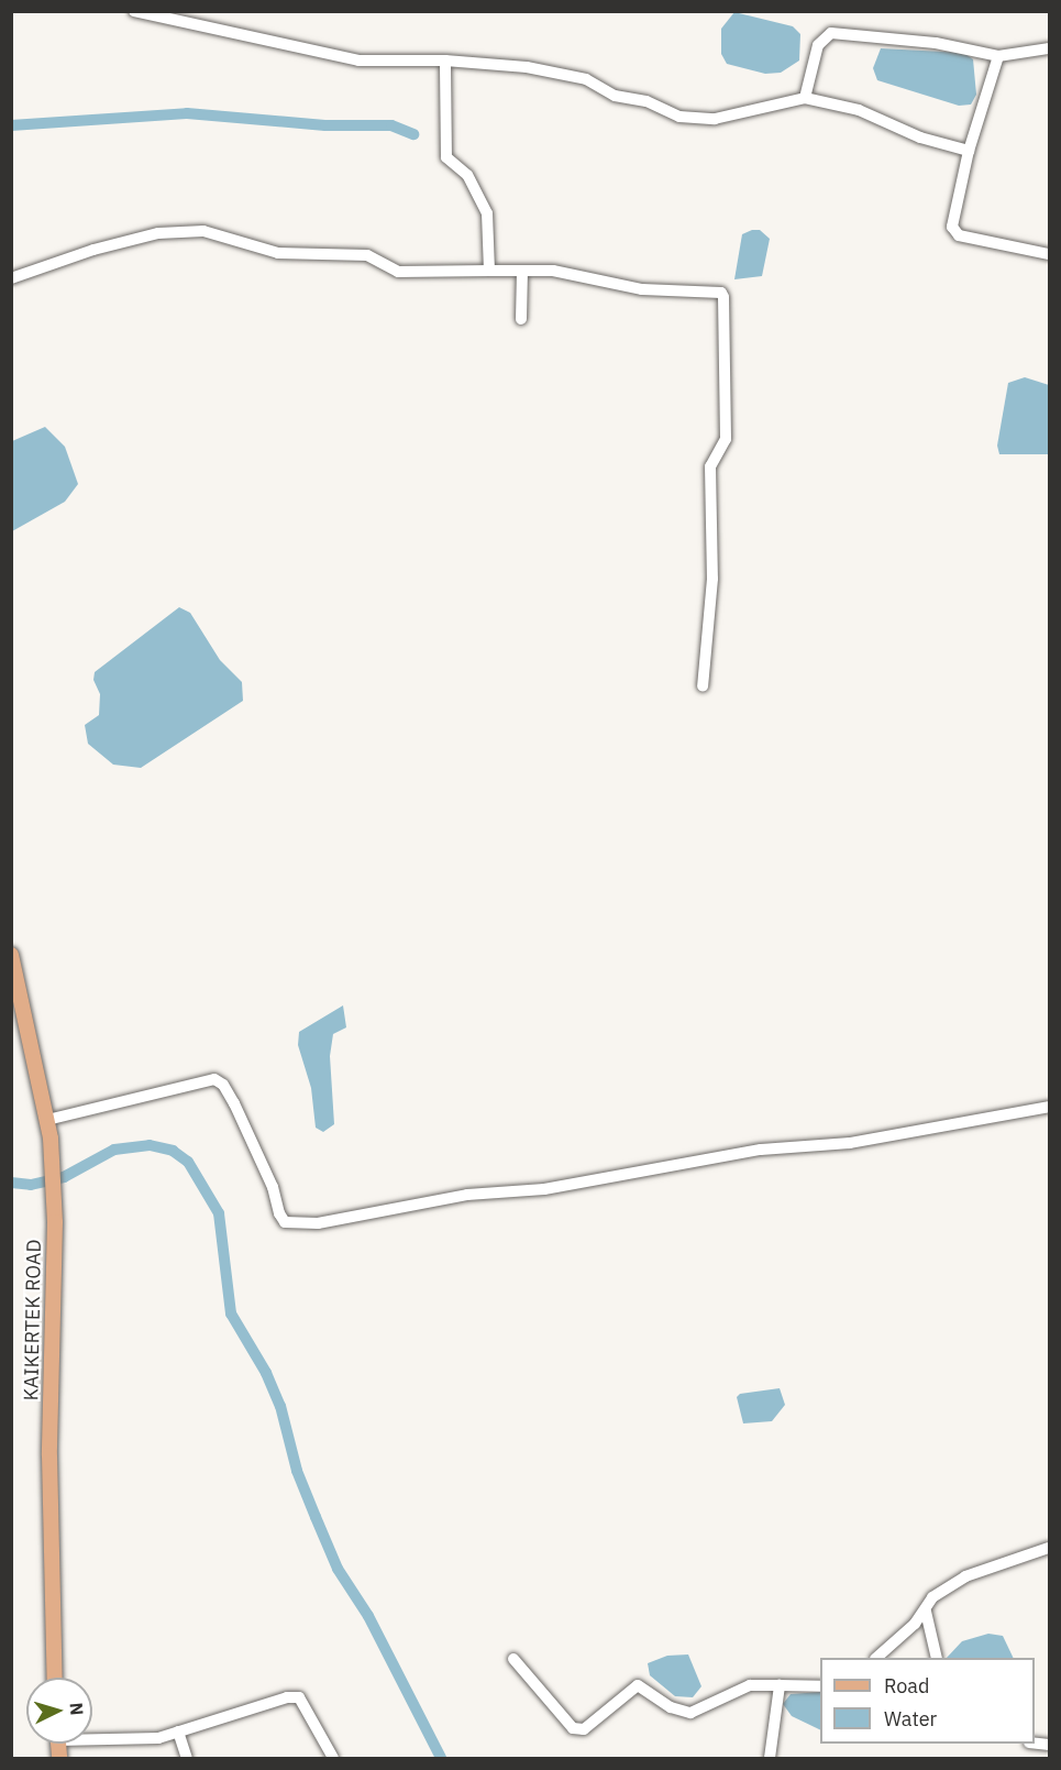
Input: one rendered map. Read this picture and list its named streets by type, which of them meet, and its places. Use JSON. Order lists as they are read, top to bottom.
{
  "streets": {
    "main road": ["KAIKERTEK ROAD"]
  },
  "legend": ["Road", "Water"],
  "north": "right"
}
